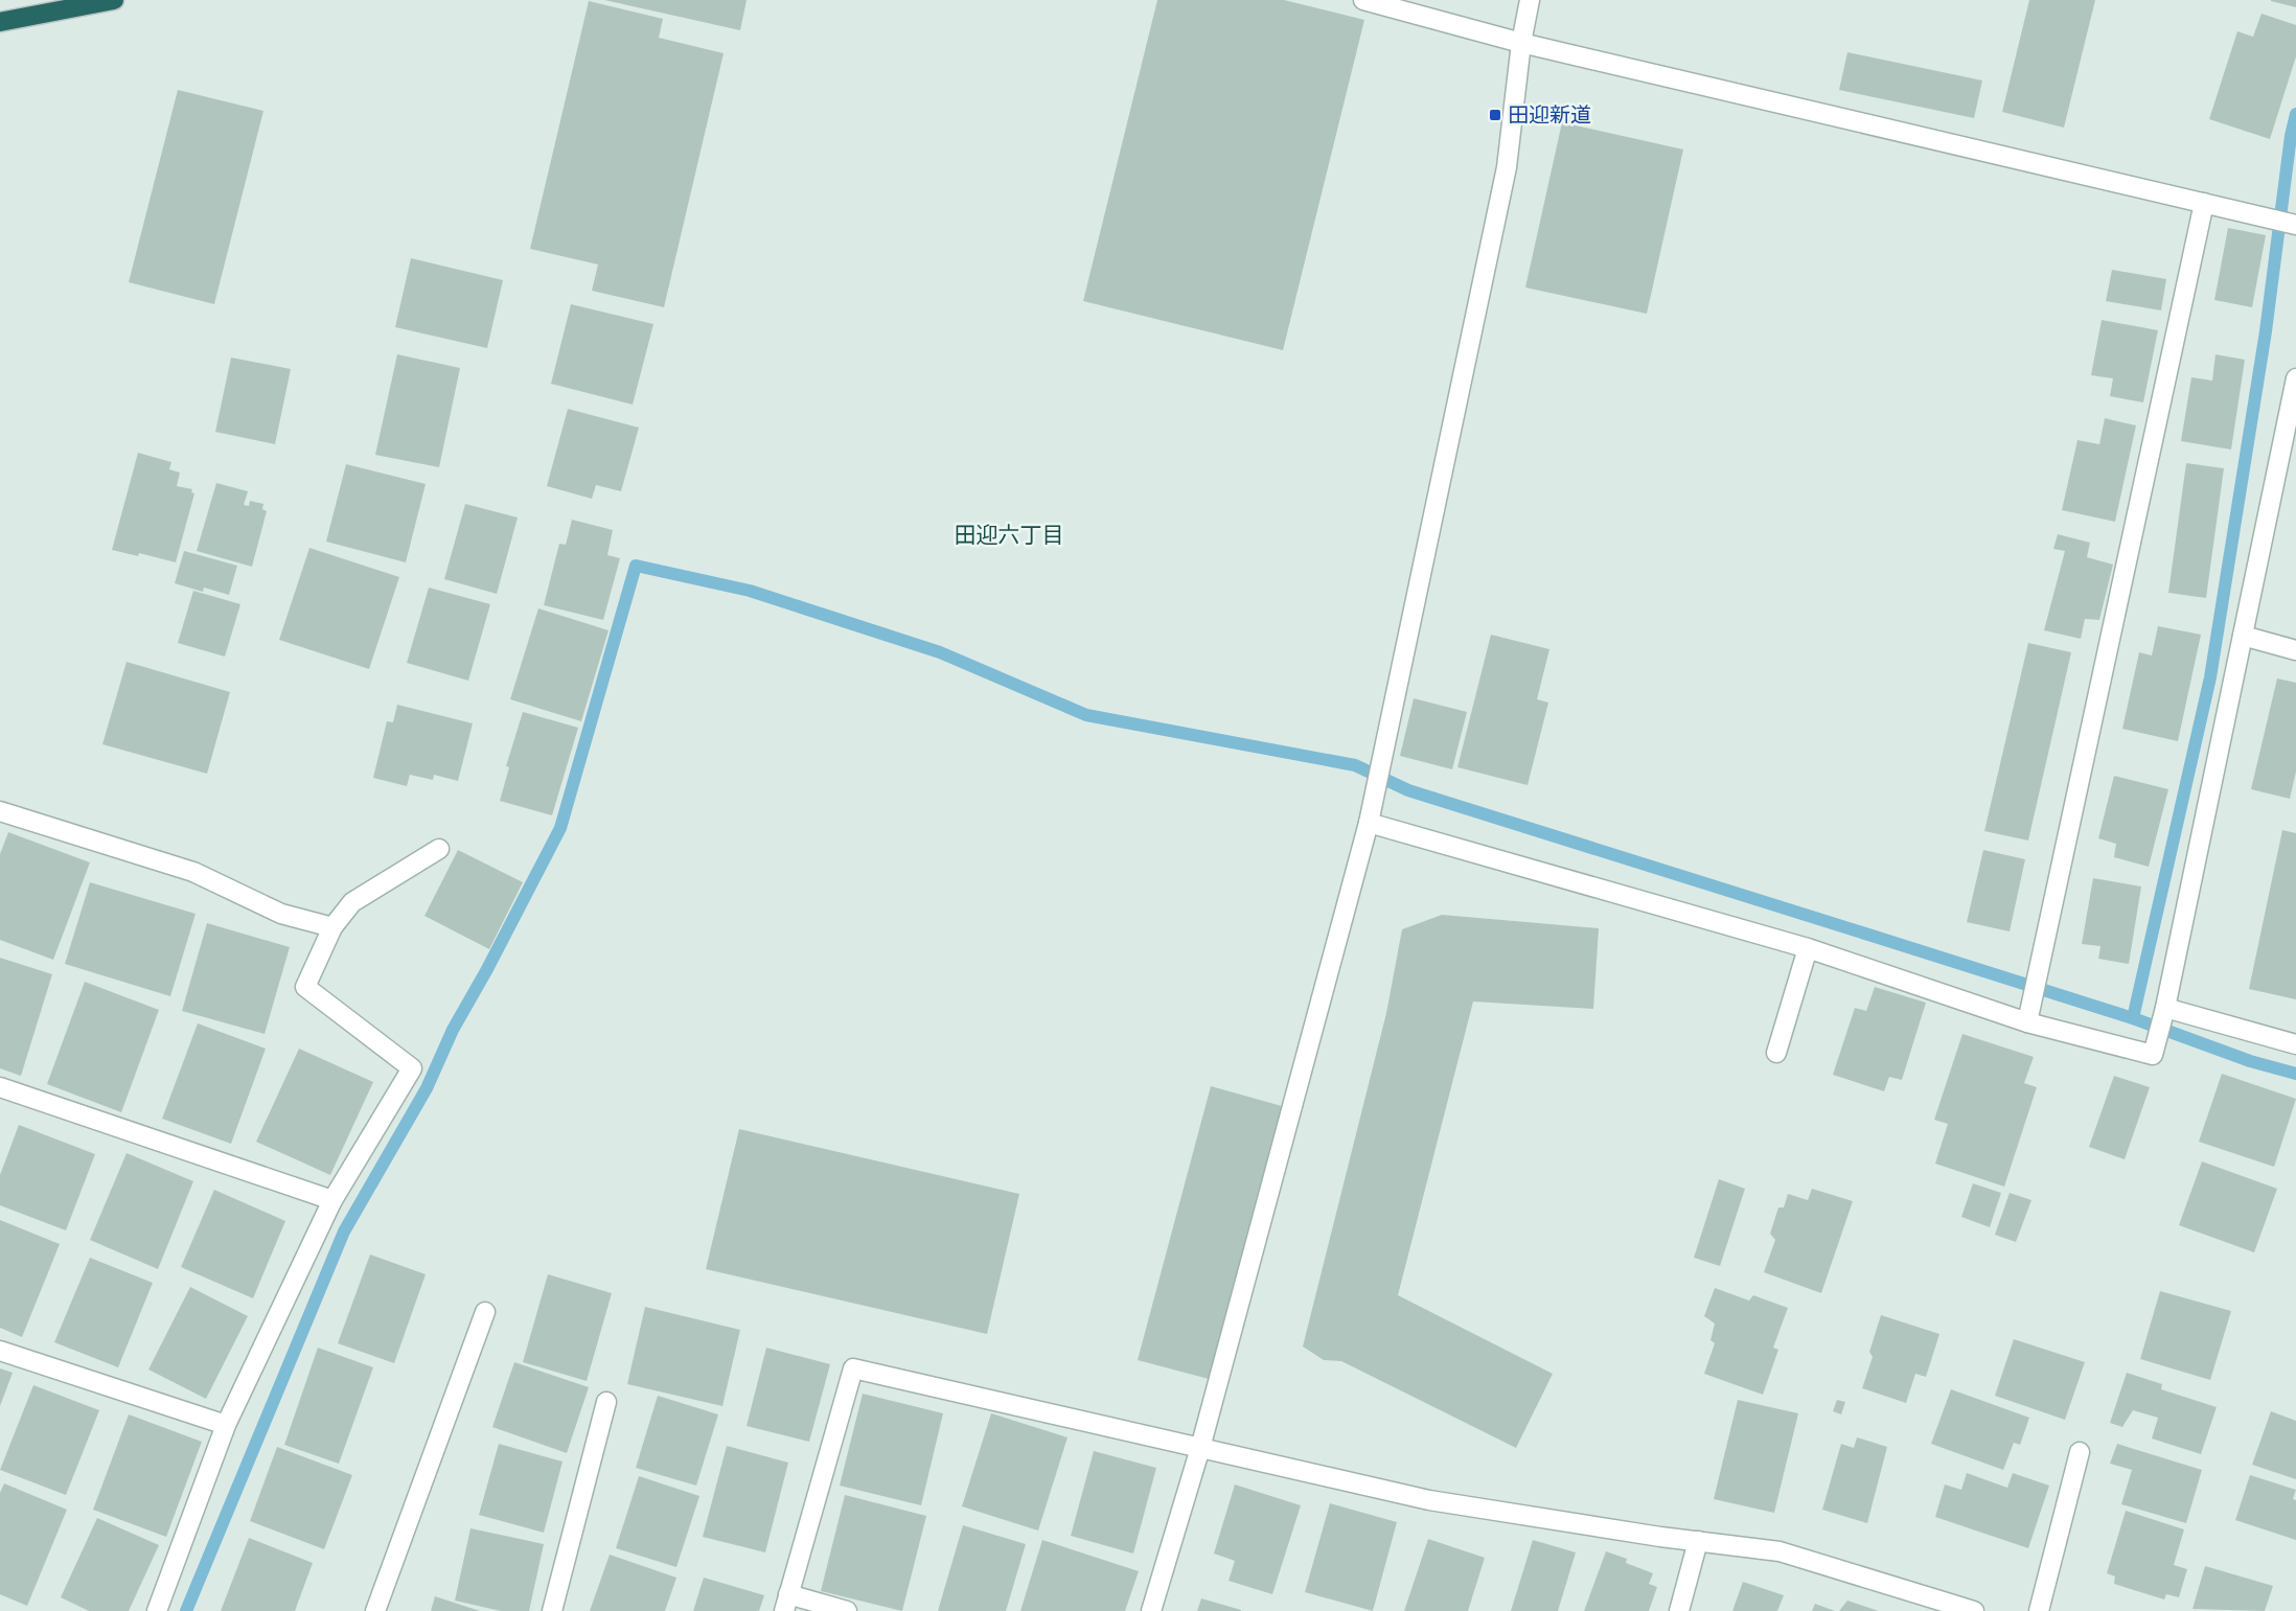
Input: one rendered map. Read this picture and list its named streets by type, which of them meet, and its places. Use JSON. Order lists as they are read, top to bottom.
{
  "districts": ["田迎六丁目"],
  "places": {
    "transit": ["田迎新道"]
  }
}
